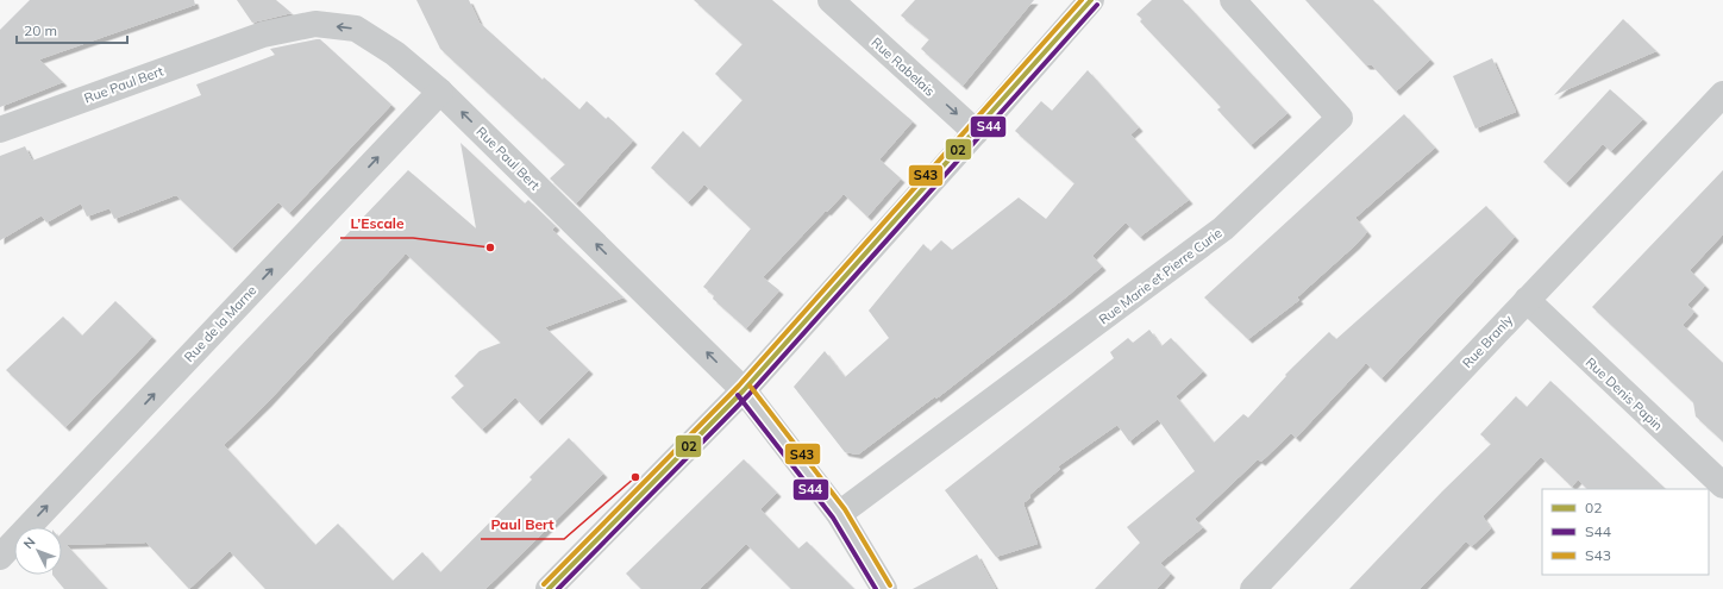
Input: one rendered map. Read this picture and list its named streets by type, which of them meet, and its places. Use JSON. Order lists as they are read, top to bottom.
{
  "streets": {
    "street": [
      "Rue Rabelais",
      "Rue Paul Bert",
      "Rue Marie et Pierre Curie",
      "Rue de la Marne",
      "Rue Branly",
      "Rue Denis Papin"
    ]
  },
  "crossings": [
    ["Rue Paul Bert", "Rue Marie et Pierre Curie"],
    ["Rue Paul Bert", "Rue de la Marne"],
    ["Rue Branly", "Rue Denis Papin"]
  ],
  "one_way": ["Rue Rabelais", "Rue Paul Bert", "Rue de la Marne"],
  "places": ["L’Escale", "Paul Bert"],
  "lines": ["transit line 02", "transit line S43", "transit line S44"],
  "legend": ["02", "S44", "S43"],
  "scale_bar": "20 m",
  "north": "top left"
}
